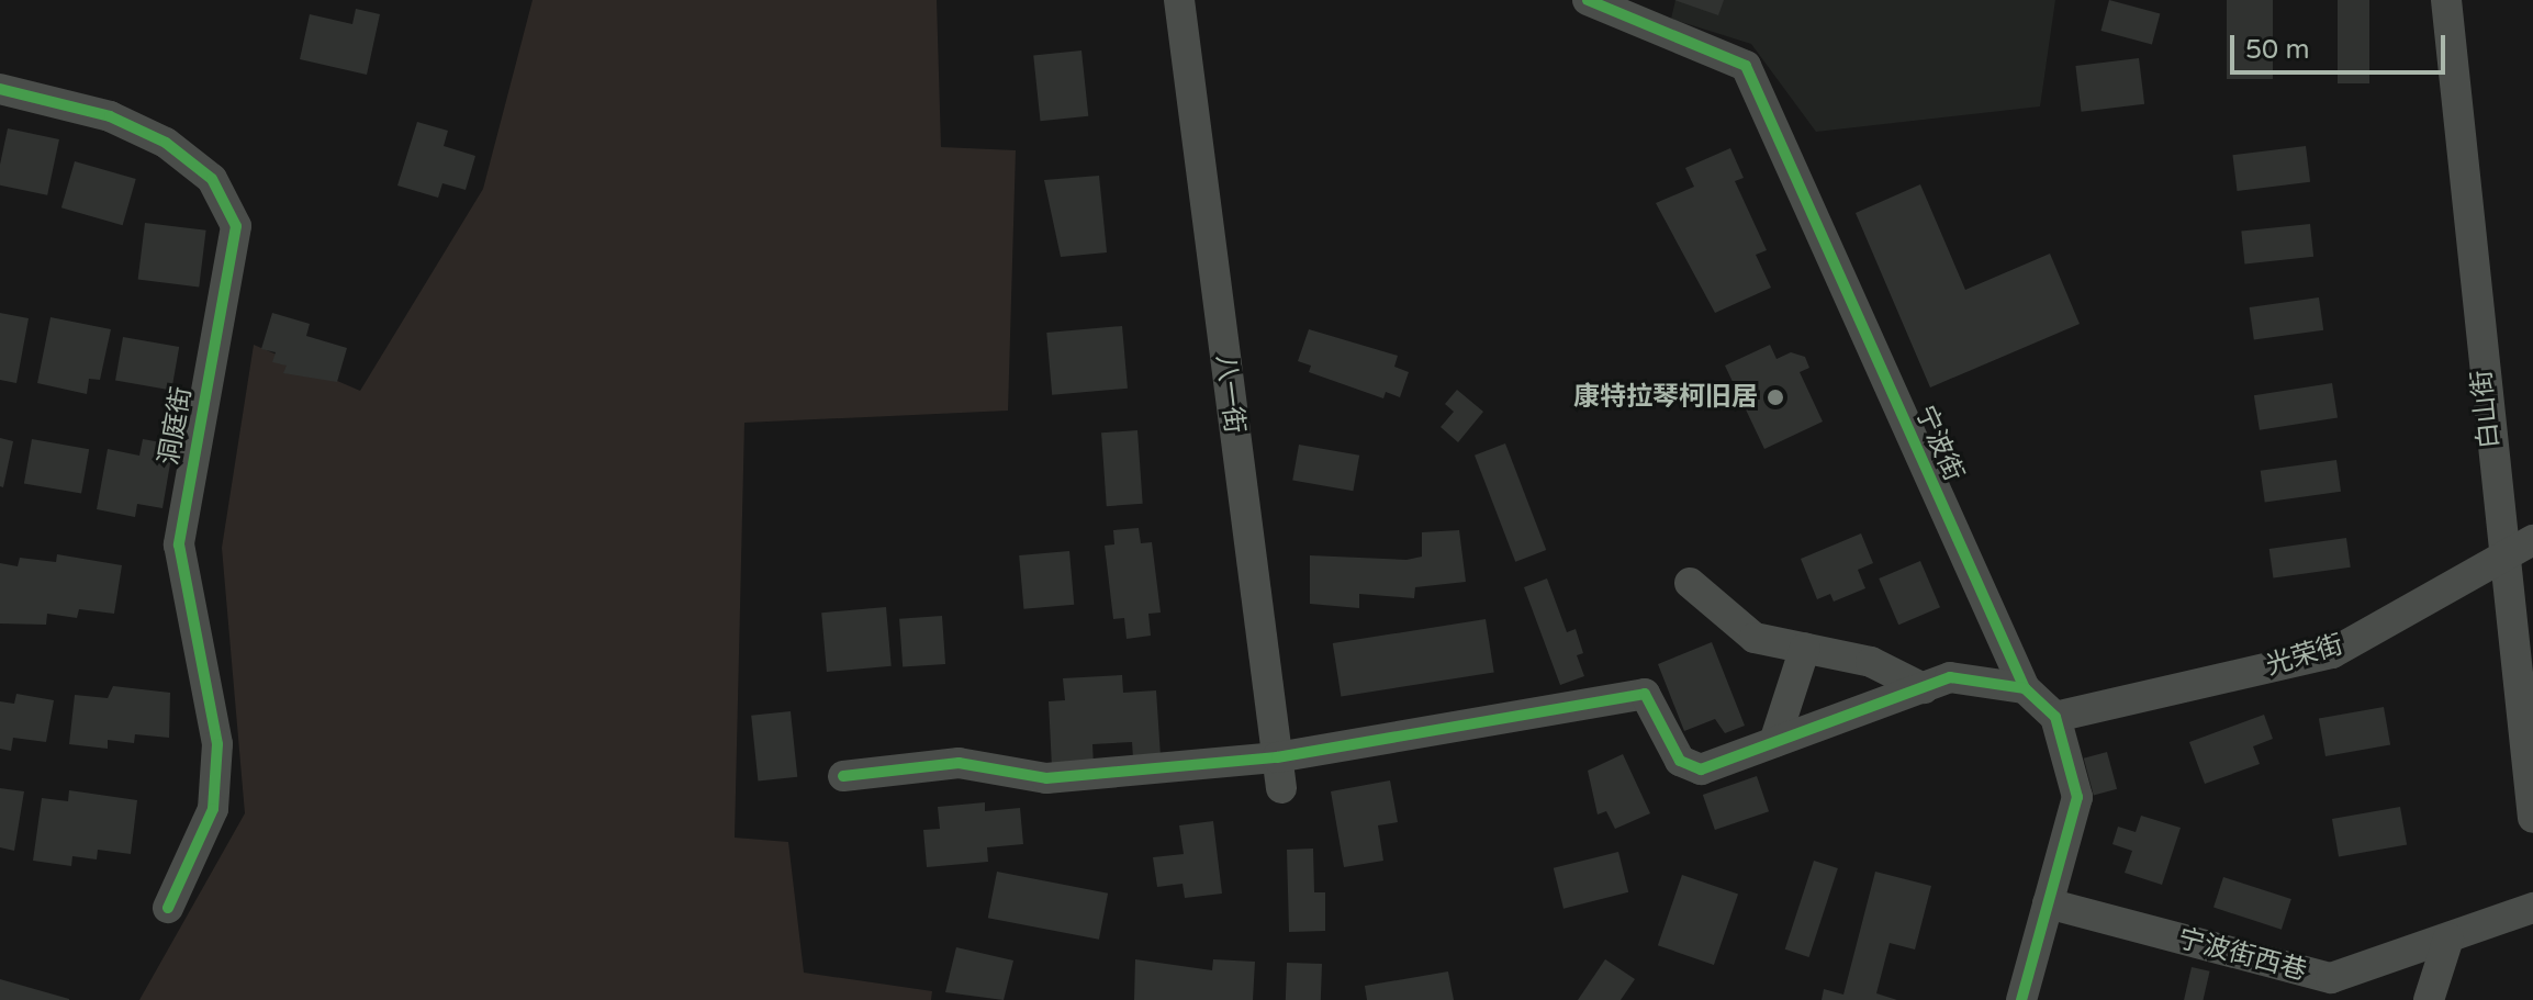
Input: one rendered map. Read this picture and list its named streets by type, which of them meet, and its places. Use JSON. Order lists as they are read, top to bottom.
{
  "streets": {
    "street": [
      "八一街",
      "白山街",
      "洞庭街",
      "宁波街",
      "光荣街",
      "宁波街西巷"
    ]
  },
  "crossings": [
    ["白山街", "光荣街"],
    ["宁波街", "光荣街"]
  ],
  "places": ["康特拉琴柯旧居"],
  "scale_bar": "50 m"
}
